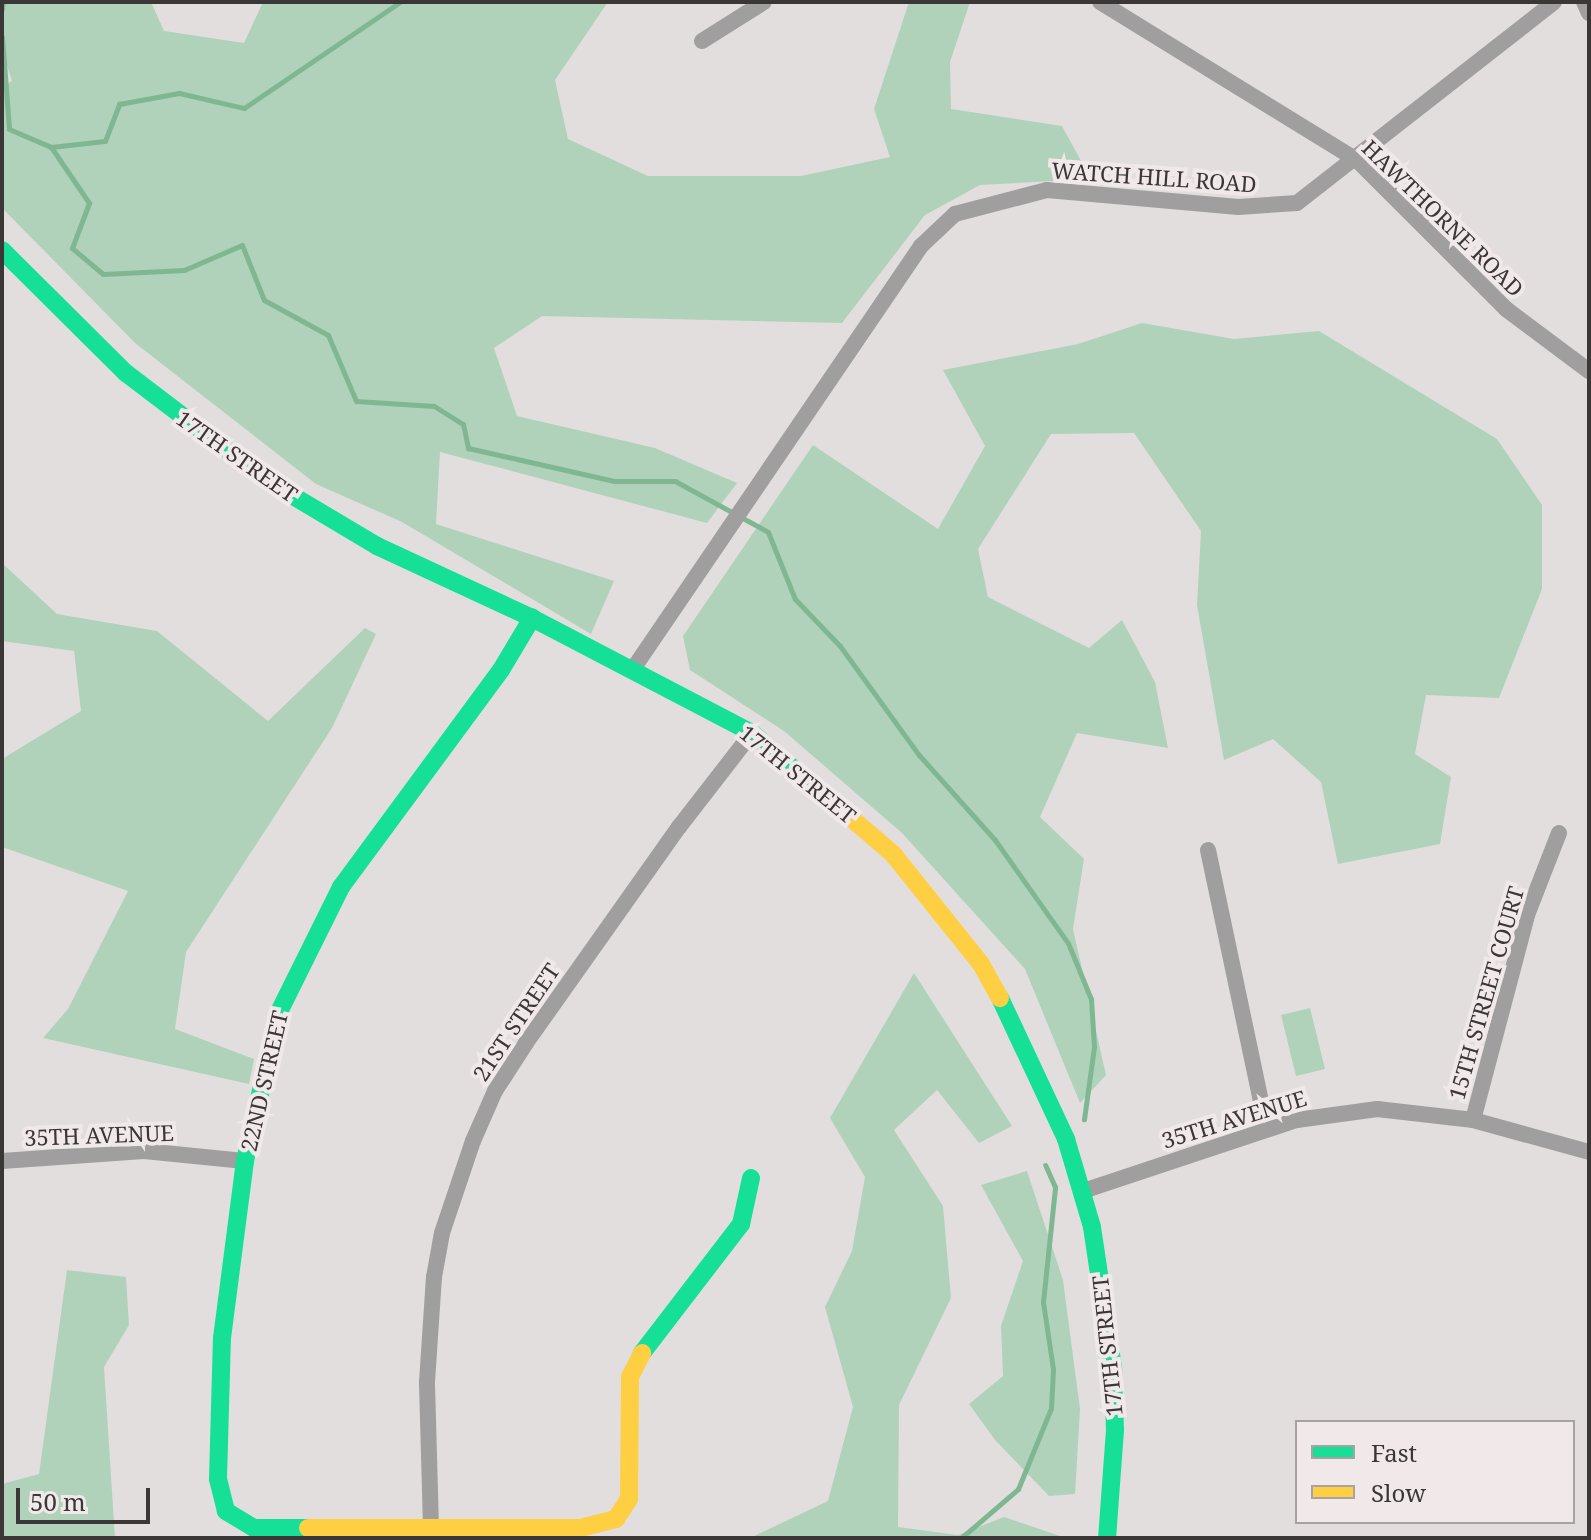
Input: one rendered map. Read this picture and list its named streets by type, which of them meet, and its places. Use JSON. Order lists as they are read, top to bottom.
{
  "streets": {
    "street": [
      "WATCH HILL ROAD",
      "HAWTHORNE ROAD",
      "17TH STREET",
      "15TH STREET COURT",
      "21ST STREET",
      "22ND STREET",
      "35TH AVENUE"
    ]
  },
  "crossings": [
    ["WATCH HILL ROAD", "HAWTHORNE ROAD"],
    ["WATCH HILL ROAD", "17TH STREET"],
    ["17TH STREET", "21ST STREET"],
    ["17TH STREET", "22ND STREET"],
    ["17TH STREET", "35TH AVENUE"],
    ["15TH STREET COURT", "35TH AVENUE"],
    ["21ST STREET", "22ND STREET"],
    ["22ND STREET", "35TH AVENUE"]
  ],
  "legend": ["Fast", "Slow"],
  "scale_bar": "50 m"
}
